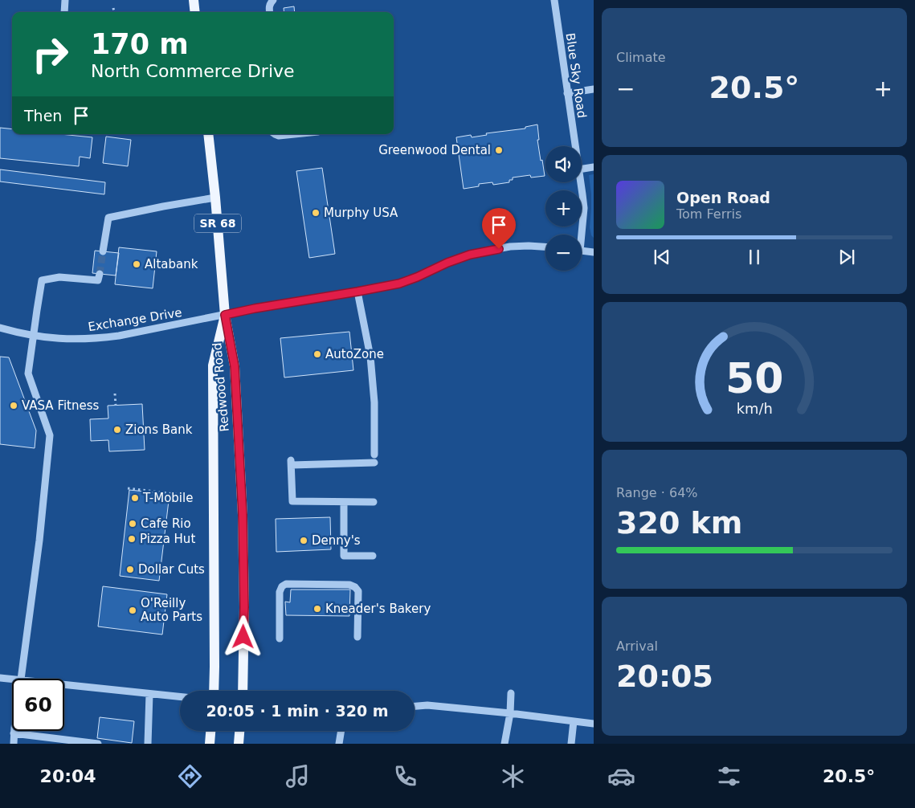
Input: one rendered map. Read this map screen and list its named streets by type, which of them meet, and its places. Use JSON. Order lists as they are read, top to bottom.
{
  "streets": {
    "main road": ["SR 68", "Redwood Road"],
    "street": ["Blue Sky Road", "Exchange Drive"]
  },
  "crossings": [
    ["SR 68", "Exchange Drive"],
    ["SR 68", "Redwood Road"],
    ["Exchange Drive", "Redwood Road"]
  ],
  "places": [
    "Greenwood Dental",
    "Murphy USA",
    "Altabank",
    "AutoZone",
    "VASA Fitness",
    "Zions Bank",
    "T-Mobile",
    "Cafe Rio",
    "Pizza Hut",
    "Denny's",
    "Dollar Cuts",
    "Kneader's Bakery",
    "O'Reilly Auto Parts"
  ],
  "page": {
    "tile": [
      "Climate",
      ["Range · 64%", "320 km"],
      ["Arrival", "20:05"]
    ],
    "turn": ["170 m", "North Commerce Drive"],
    "heat": ["−", "20.5°", "+"],
    "then": "Then",
    "map_buttons": ["+", "−"],
    "song": ["Open Road", "Tom Ferris"],
    "limit": "60",
    "trip": "20:05 · 1 min · 320 m",
    "tabs": ["20:04", "20.5°"],
    "gauge": ["50", "km/h"]
  }
}
